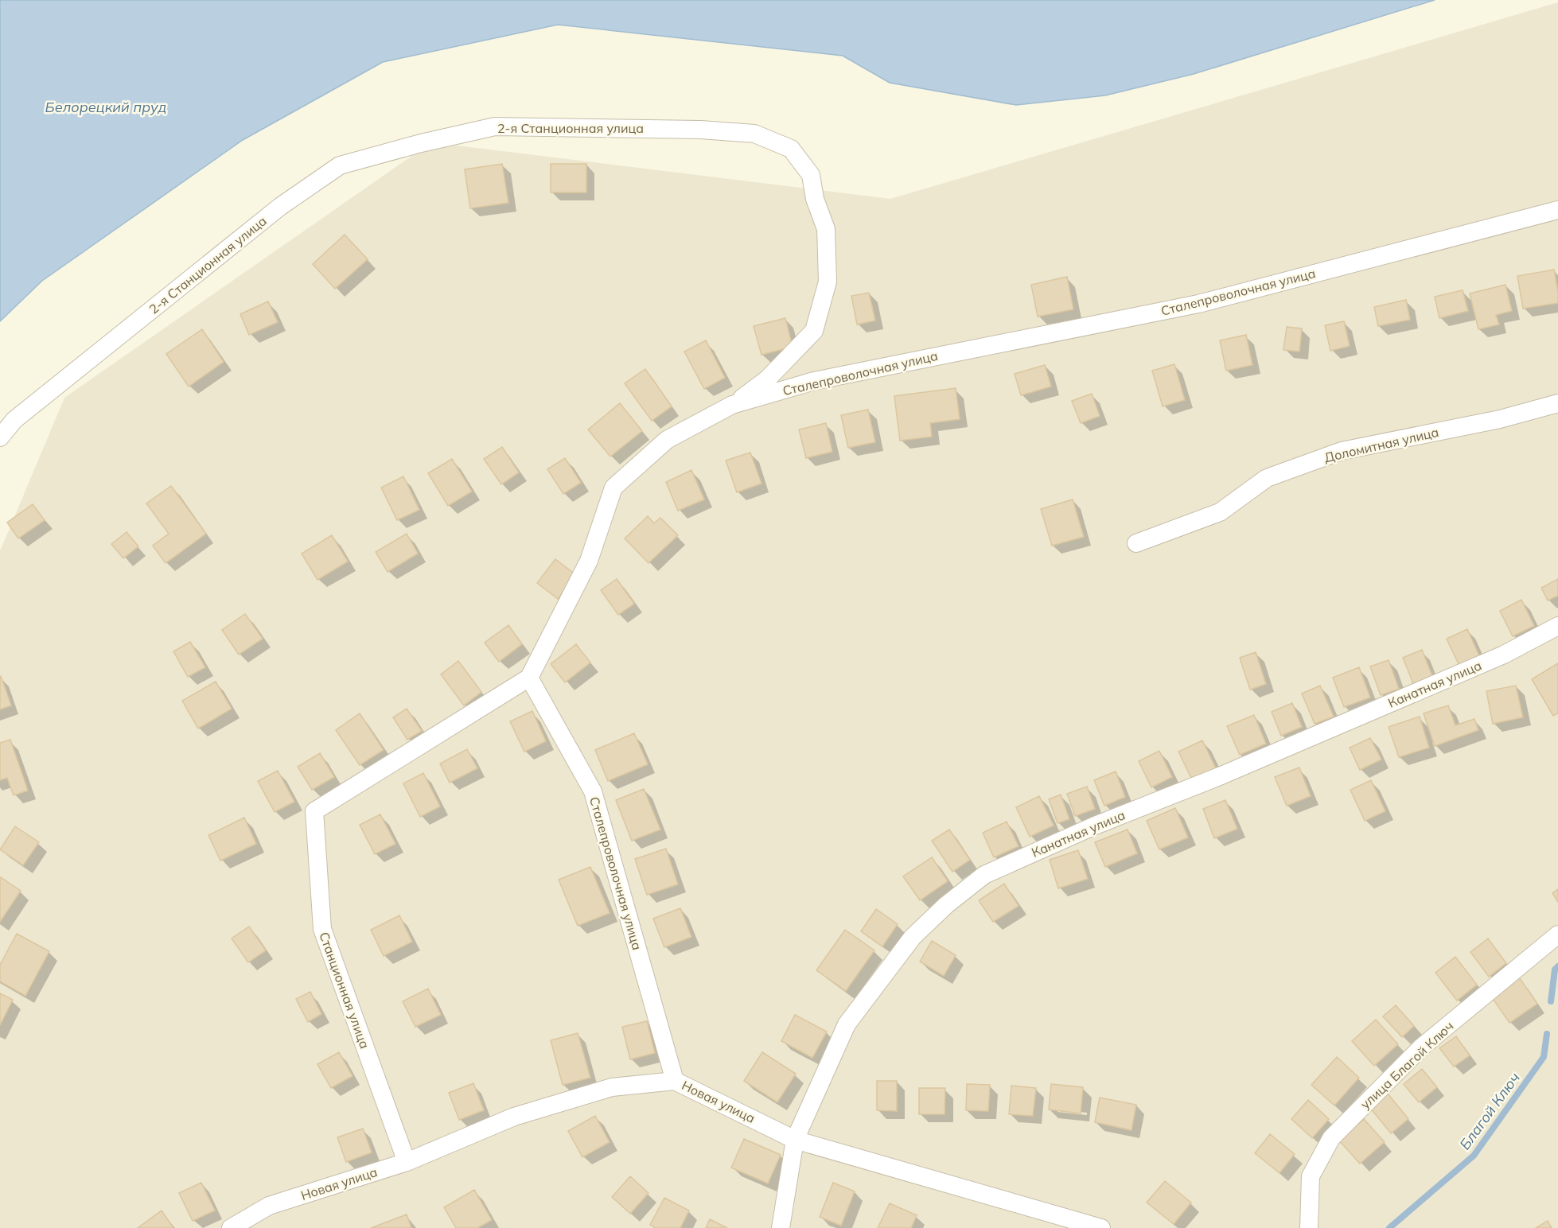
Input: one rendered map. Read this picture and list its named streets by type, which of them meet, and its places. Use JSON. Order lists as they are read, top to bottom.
{
  "streets": {
    "street": [
      "2-я Станционная улица",
      "Сталепроволочная улица",
      "Доломитная улица",
      "Канатная улица",
      "Станционная улица",
      "улица Благой Ключ",
      "Новая улица"
    ]
  },
  "crossings": [
    ["2-я Станционная улица", "Сталепроволочная улица"],
    ["Сталепроволочная улица", "Станционная улица"],
    ["Сталепроволочная улица", "Новая улица"],
    ["Канатная улица", "Новая улица"],
    ["Станционная улица", "Новая улица"]
  ],
  "water": ["Белорецкий пруд", "Благой Ключ"]
}
